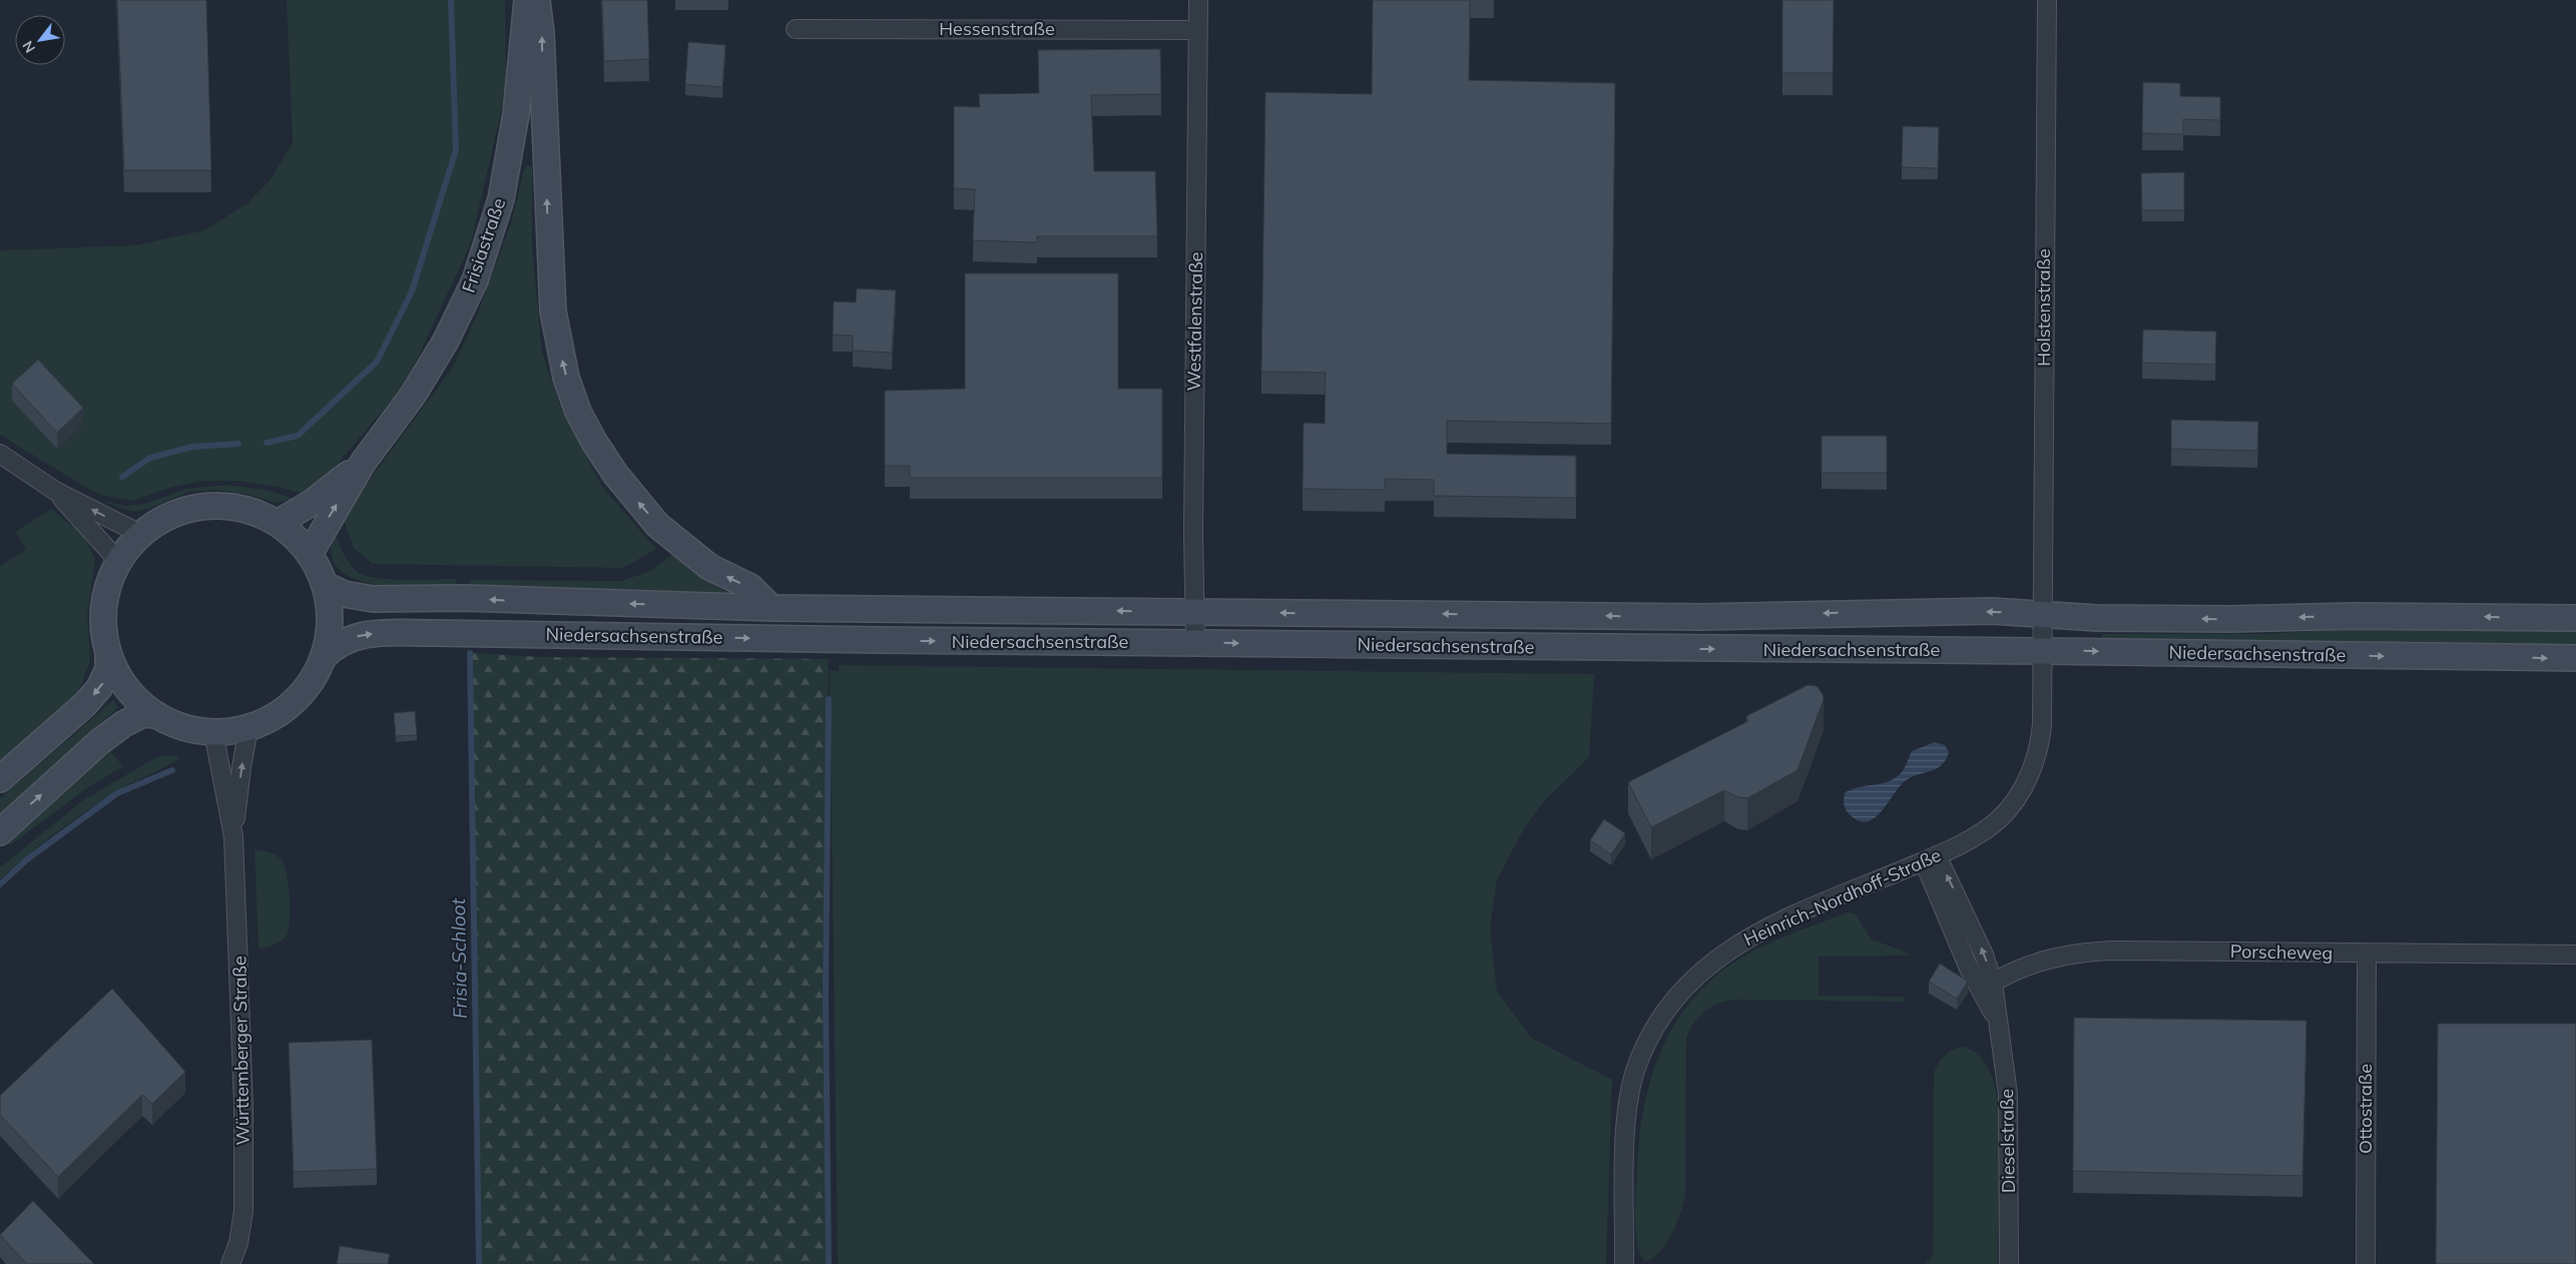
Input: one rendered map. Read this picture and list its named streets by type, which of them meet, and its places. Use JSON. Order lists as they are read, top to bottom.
{
  "streets": {
    "main road": ["Frisiastraße", "Niedersachsenstraße"],
    "street": [
      "Hessenstraße",
      "Holstenstraße",
      "Westfalenstraße",
      "Heinrich-Nordhoff-Straße",
      "Porscheweg",
      "Württemberger Straße",
      "Ottostraße",
      "Dieselstraße"
    ]
  },
  "crossings": [
    ["Hessenstraße", "Westfalenstraße"],
    ["Frisiastraße", "Niedersachsenstraße"],
    ["Holstenstraße", "Niedersachsenstraße"],
    ["Holstenstraße", "Heinrich-Nordhoff-Straße"],
    ["Westfalenstraße", "Niedersachsenstraße"],
    ["Niedersachsenstraße", "Heinrich-Nordhoff-Straße"],
    ["Niedersachsenstraße", "Württemberger Straße"],
    ["Heinrich-Nordhoff-Straße", "Dieselstraße"],
    ["Porscheweg", "Ottostraße"],
    ["Porscheweg", "Dieselstraße"]
  ],
  "water": ["Frisia-Schloot"],
  "north": "bottom left"
}
